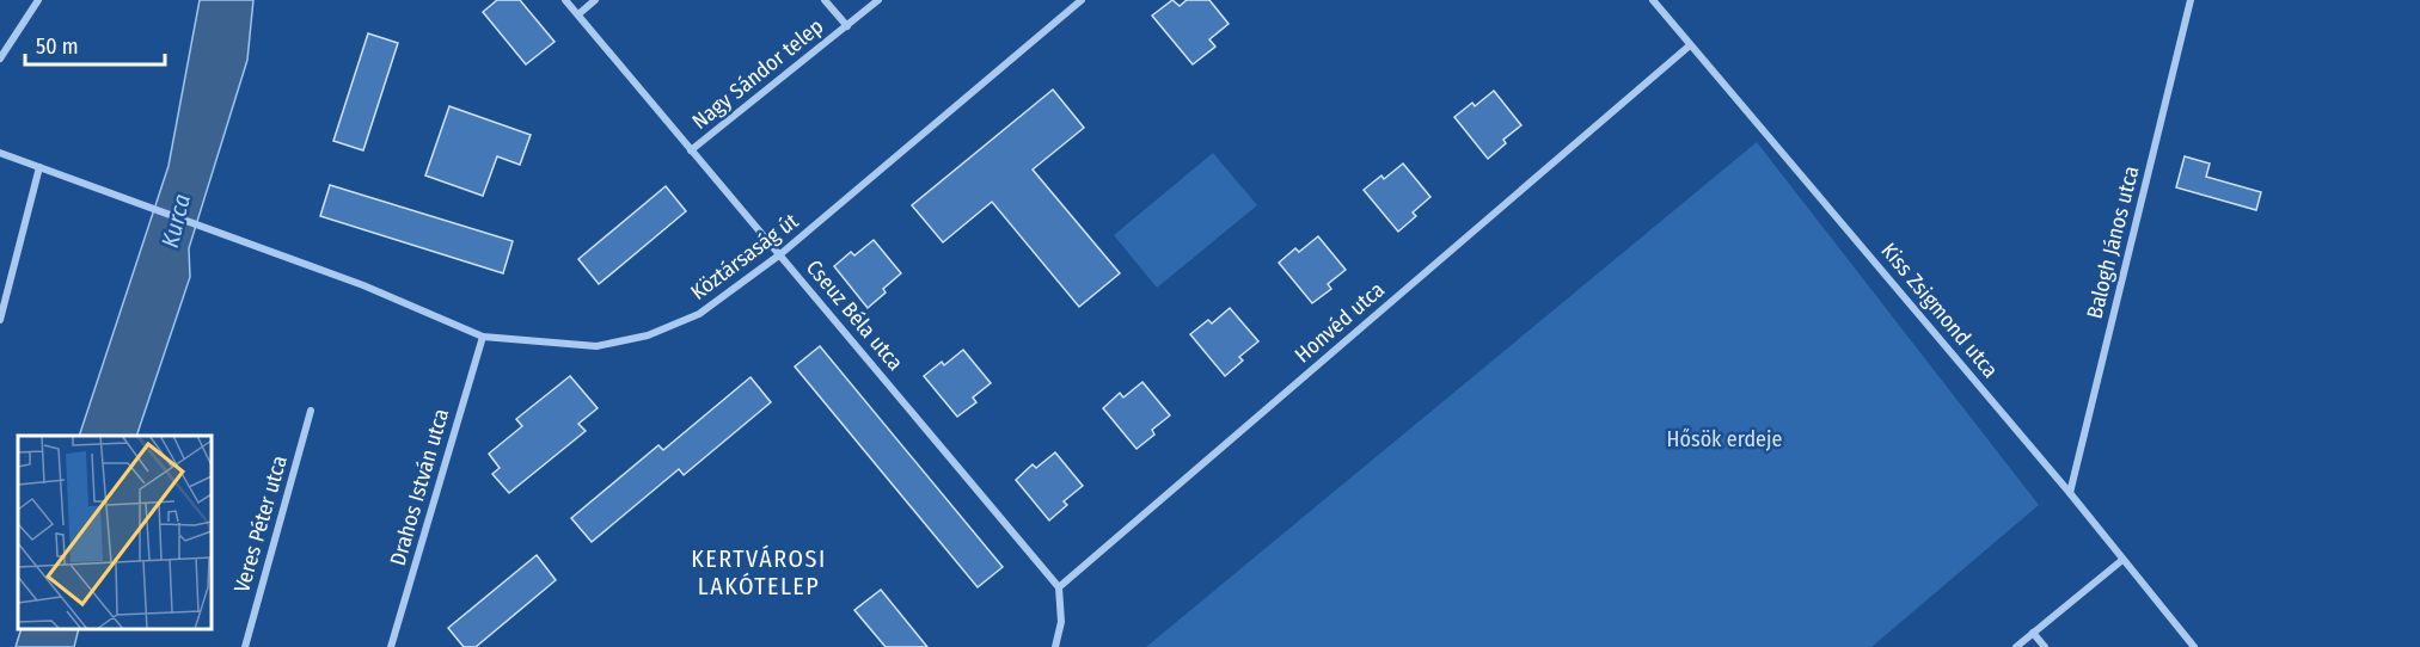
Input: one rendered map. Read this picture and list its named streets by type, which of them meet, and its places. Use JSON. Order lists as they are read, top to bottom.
{
  "streets": {
    "street": [
      "Nagy Sándor telep",
      "Balogh János utca",
      "Köztársaság út",
      "Kiss Zsigmond utca",
      "Cseuz Béla utca",
      "Honvéd utca",
      "Drahos István utca",
      "Veres Péter utca"
    ]
  },
  "crossings": [
    ["Nagy Sándor telep", "Cseuz Béla utca"],
    ["Balogh János utca", "Kiss Zsigmond utca"],
    ["Köztársaság út", "Cseuz Béla utca"],
    ["Köztársaság út", "Drahos István utca"],
    ["Kiss Zsigmond utca", "Honvéd utca"],
    ["Cseuz Béla utca", "Honvéd utca"]
  ],
  "districts": ["KERTVÁROSI LAKÓTELEP"],
  "water": ["Kurca"],
  "parks": ["Hősök erdeje"],
  "scale_bar": "50 m"
}
